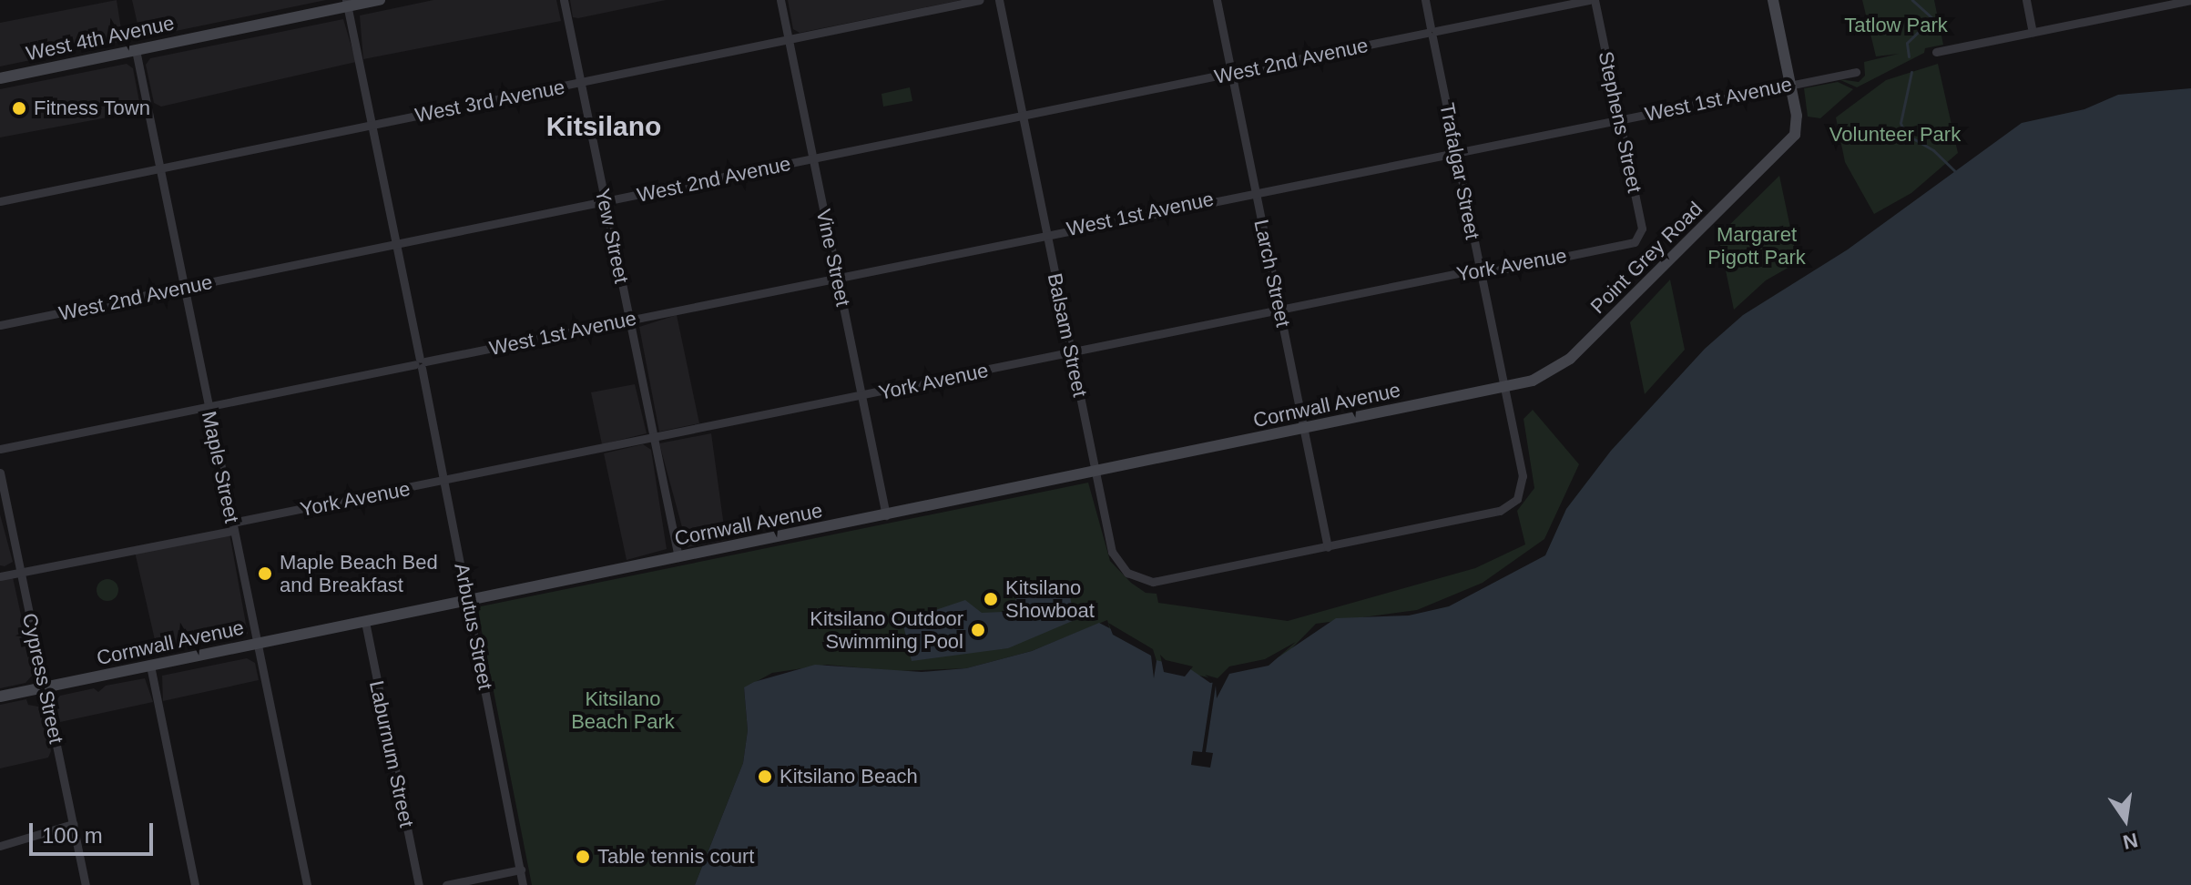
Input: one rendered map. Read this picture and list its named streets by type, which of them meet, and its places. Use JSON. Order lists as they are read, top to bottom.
{
  "streets": {
    "main road": ["West 4th Avenue", "Point Grey Road", "Cornwall Avenue"],
    "street": [
      "West 2nd Avenue",
      "West 1st Avenue",
      "West 3rd Avenue",
      "Stephens Street",
      "Trafalgar Street",
      "Yew Street",
      "Vine Street",
      "York Avenue",
      "Larch Street",
      "Balsam Street",
      "Maple Street",
      "Arbutus Street",
      "Cypress Street",
      "Laburnum Street"
    ]
  },
  "crossings": [
    ["West 4th Avenue", "Maple Street"],
    ["West 4th Avenue", "Arbutus Street"],
    ["West 2nd Avenue", "Stephens Street"],
    ["West 2nd Avenue", "Trafalgar Street"],
    ["West 2nd Avenue", "Yew Street"],
    ["West 2nd Avenue", "Vine Street"],
    ["West 2nd Avenue", "Larch Street"],
    ["West 2nd Avenue", "Balsam Street"],
    ["West 2nd Avenue", "Maple Street"],
    ["West 2nd Avenue", "Arbutus Street"],
    ["West 1st Avenue", "Stephens Street"],
    ["West 1st Avenue", "Trafalgar Street"],
    ["West 1st Avenue", "Yew Street"],
    ["West 1st Avenue", "Vine Street"],
    ["West 1st Avenue", "Point Grey Road"],
    ["West 1st Avenue", "Larch Street"],
    ["West 1st Avenue", "Balsam Street"],
    ["West 1st Avenue", "Maple Street"],
    ["West 1st Avenue", "Arbutus Street"],
    ["West 3rd Avenue", "Yew Street"],
    ["West 3rd Avenue", "Vine Street"],
    ["West 3rd Avenue", "Maple Street"],
    ["West 3rd Avenue", "Arbutus Street"],
    ["Stephens Street", "York Avenue"],
    ["Trafalgar Street", "Point Grey Road"],
    ["Trafalgar Street", "York Avenue"],
    ["Trafalgar Street", "Larch Street"],
    ["Trafalgar Street", "Balsam Street"],
    ["Trafalgar Street", "Cornwall Avenue"],
    ["Yew Street", "York Avenue"],
    ["Yew Street", "Cornwall Avenue"],
    ["Vine Street", "York Avenue"],
    ["Vine Street", "Cornwall Avenue"],
    ["Point Grey Road", "Cornwall Avenue"],
    ["York Avenue", "Larch Street"],
    ["York Avenue", "Balsam Street"],
    ["York Avenue", "Maple Street"],
    ["York Avenue", "Arbutus Street"],
    ["York Avenue", "Cypress Street"],
    ["Larch Street", "Balsam Street"],
    ["Larch Street", "Cornwall Avenue"],
    ["Balsam Street", "Cornwall Avenue"],
    ["Cornwall Avenue", "Maple Street"],
    ["Cornwall Avenue", "Arbutus Street"],
    ["Cornwall Avenue", "Cypress Street"],
    ["Cornwall Avenue", "Laburnum Street"]
  ],
  "districts": ["Kitsilano"],
  "parks": [
    "Tatlow Park",
    "Volunteer Park",
    "Margaret Pigott Park",
    "Kitsilano Beach Park"
  ],
  "places": [
    "Fitness Town",
    "Maple Beach Bed and Breakfast",
    "Kitsilano Showboat",
    "Kitsilano Outdoor Swimming Pool",
    "Kitsilano Beach",
    "Table tennis court"
  ],
  "scale_bar": "100 m",
  "north": "bottom"
}
